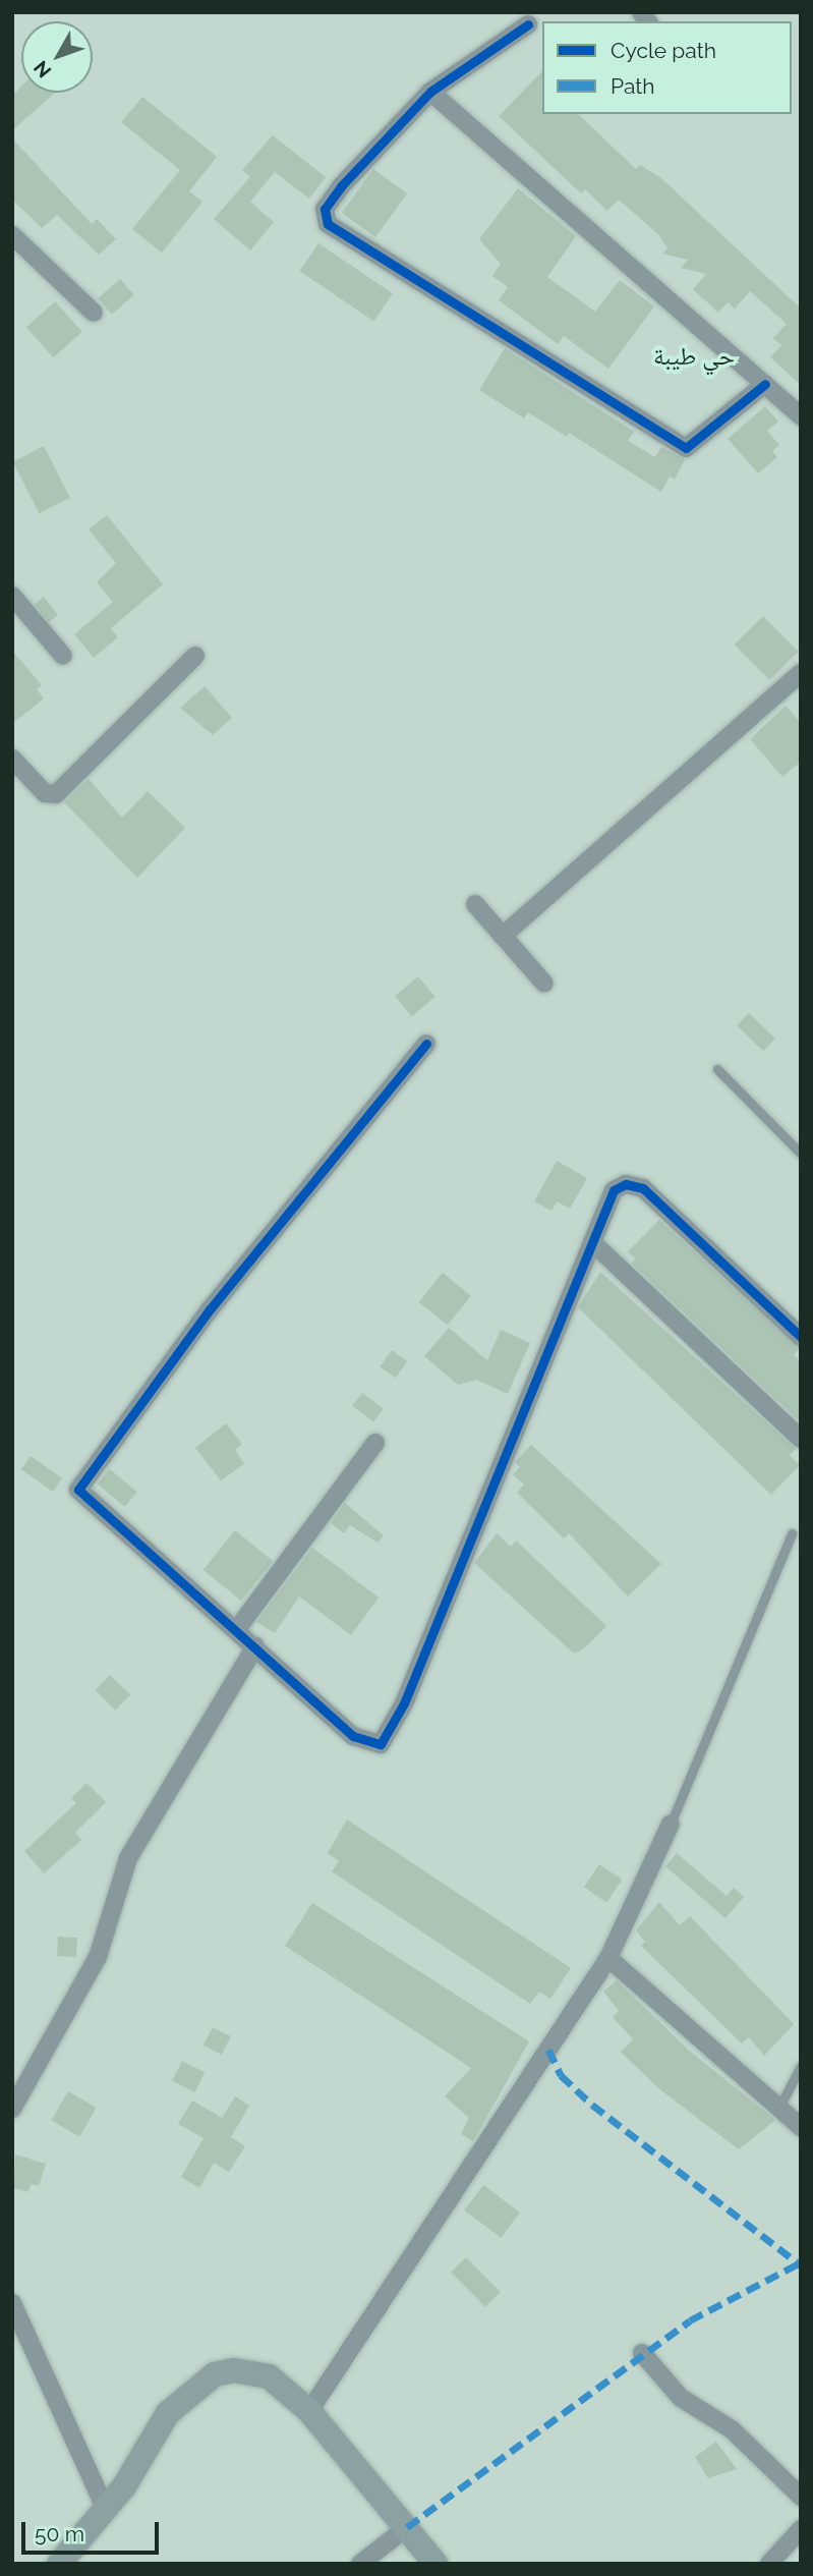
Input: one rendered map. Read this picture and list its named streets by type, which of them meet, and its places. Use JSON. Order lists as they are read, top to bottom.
{
  "districts": ["حي طيبة"],
  "legend": ["Cycle path", "Path"],
  "scale_bar": "50 m",
  "north": "bottom left"
}
